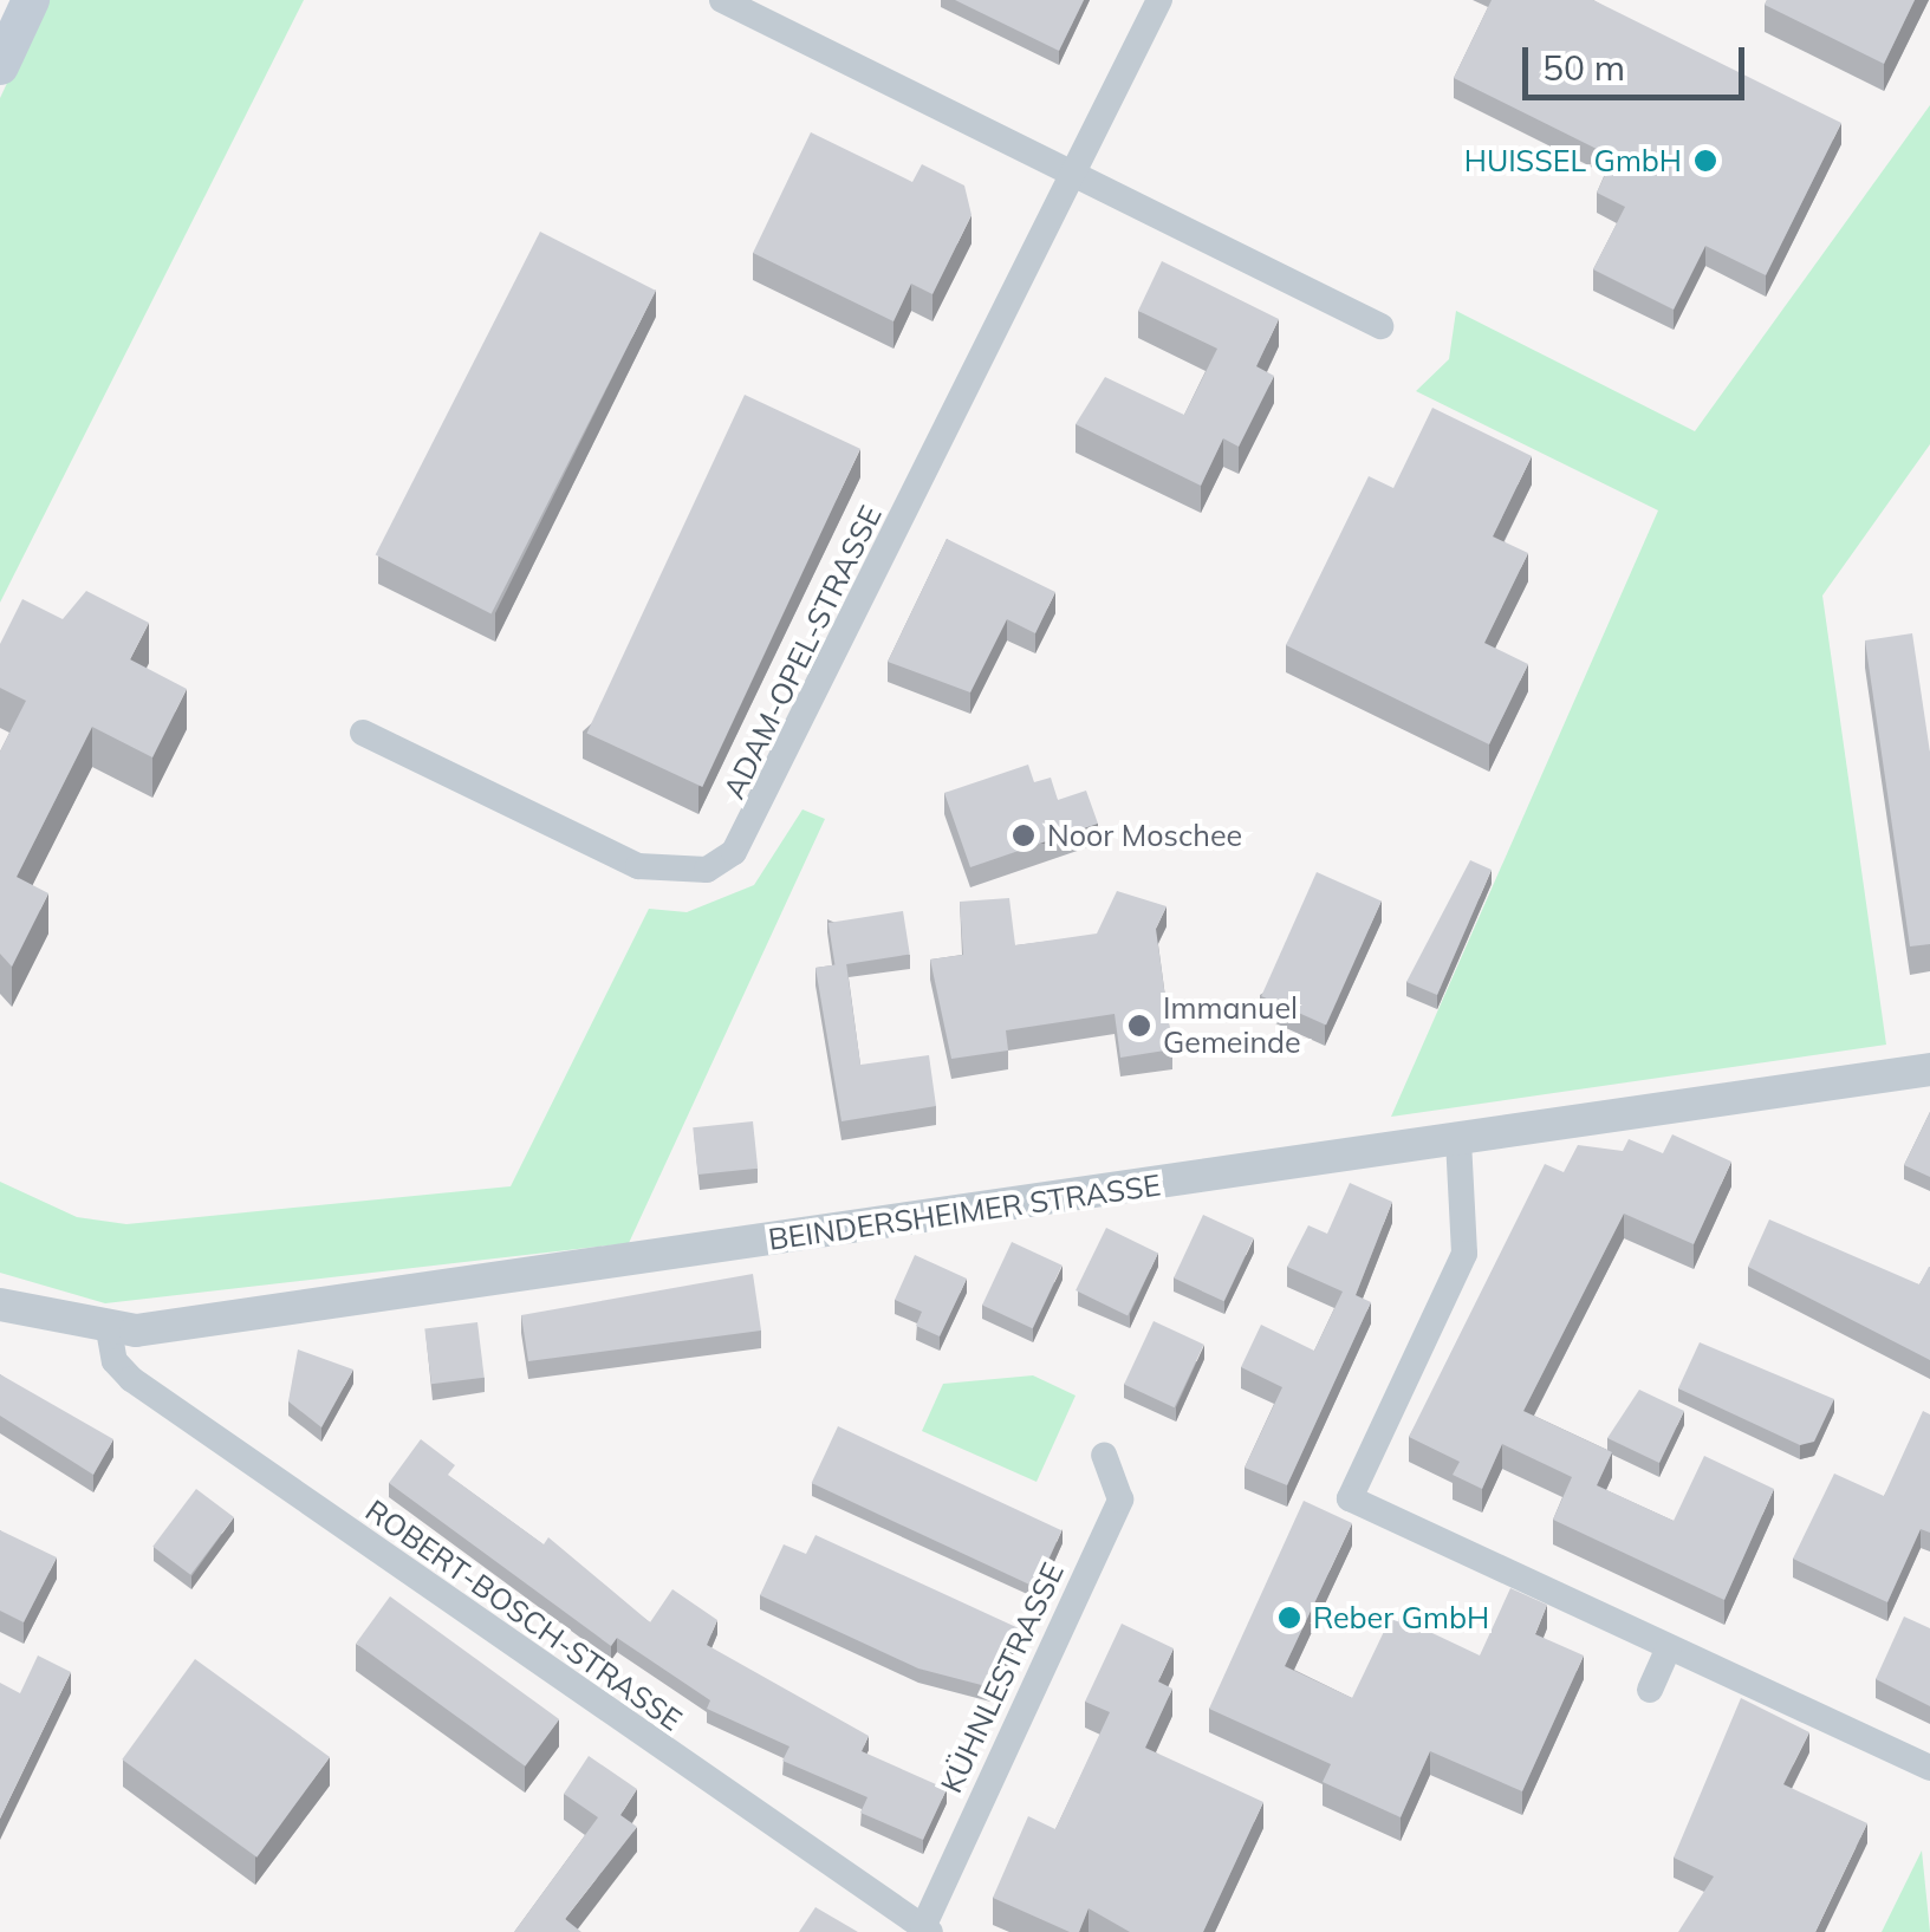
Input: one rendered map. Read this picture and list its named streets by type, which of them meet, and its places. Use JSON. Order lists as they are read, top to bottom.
{
  "streets": {
    "street": [
      "ADAM-OPEL-STRASSE",
      "BEINDERSHEIMER STRASSE",
      "ROBERT-BOSCH-STRASSE",
      "KÜHNLESTRASSE"
    ]
  },
  "crossings": [
    ["BEINDERSHEIMER STRASSE", "ROBERT-BOSCH-STRASSE"],
    ["ROBERT-BOSCH-STRASSE", "KÜHNLESTRASSE"]
  ],
  "places": [
    "HUISSEL GmbH",
    "Noor Moschee",
    "Immanuel Gemeinde",
    "Reber GmbH"
  ],
  "scale_bar": "50 m"
}
